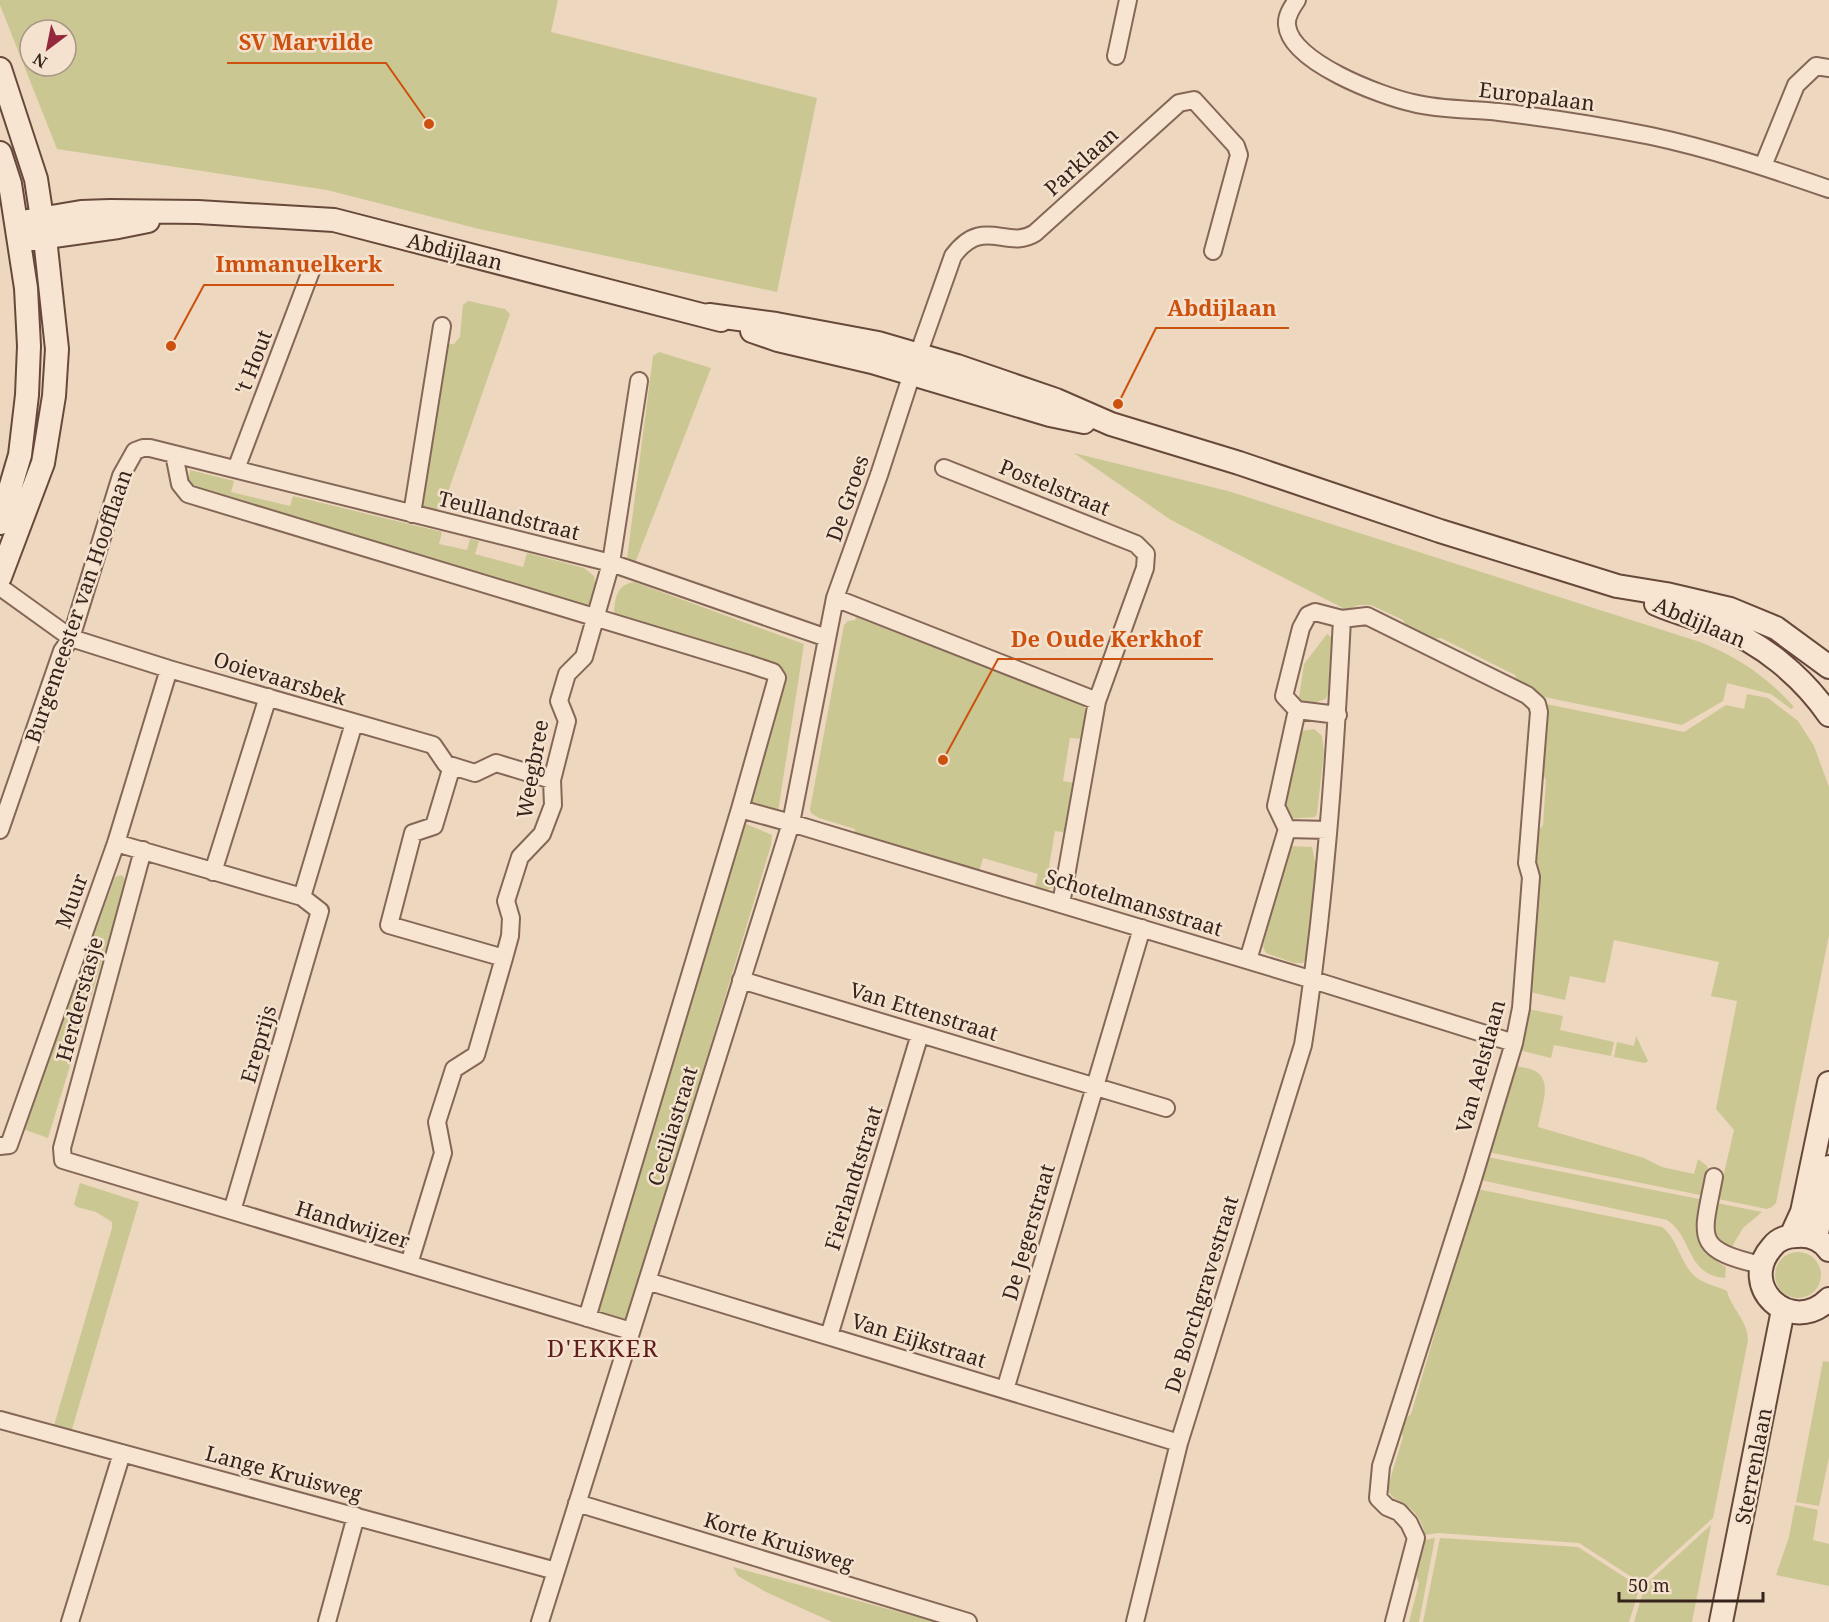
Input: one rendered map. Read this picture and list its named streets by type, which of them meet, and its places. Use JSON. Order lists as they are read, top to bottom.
{
  "streets": {
    "street": [
      "Europalaan",
      "Parklaan",
      "Abdijlaan",
      "'t Hout",
      "Postelstraat",
      "De Groes",
      "Teullandstraat",
      "Burgemeester van Hoofflaan",
      "Ooievaarsbek",
      "Weegbree",
      "Muur",
      "Schotelmansstraat",
      "Herderstasje",
      "Van Ettenstraat",
      "Ereprijs",
      "Van Aelstlaan",
      "Ceciliastraat",
      "Fierlandtstraat",
      "Handwijzer",
      "De Jegerstraat",
      "De Borchgravestraat",
      "Van Eijkstraat",
      "Sterrenlaan",
      "Lange Kruisweg",
      "Korte Kruisweg"
    ]
  },
  "crossings": [
    ["Parklaan", "Abdijlaan"],
    ["Parklaan", "De Groes"],
    ["Abdijlaan", "De Groes"],
    ["'t Hout", "Teullandstraat"],
    ["De Groes", "Teullandstraat"],
    ["De Groes", "Ceciliastraat"],
    ["Teullandstraat", "Burgemeester van Hoofflaan"],
    ["Teullandstraat", "Weegbree"],
    ["Teullandstraat", "Ceciliastraat"],
    ["Burgemeester van Hoofflaan", "Ooievaarsbek"],
    ["Ooievaarsbek", "Muur"],
    ["Weegbree", "Ceciliastraat"],
    ["Weegbree", "Handwijzer"],
    ["Schotelmansstraat", "Van Aelstlaan"],
    ["Schotelmansstraat", "Ceciliastraat"],
    ["Schotelmansstraat", "De Jegerstraat"],
    ["Schotelmansstraat", "De Borchgravestraat"],
    ["Herderstasje", "Handwijzer"],
    ["Van Ettenstraat", "Ceciliastraat"],
    ["Van Ettenstraat", "Fierlandtstraat"],
    ["Van Ettenstraat", "De Jegerstraat"],
    ["Ereprijs", "Handwijzer"],
    ["Van Aelstlaan", "De Borchgravestraat"],
    ["Ceciliastraat", "Handwijzer"],
    ["Ceciliastraat", "Van Eijkstraat"],
    ["Ceciliastraat", "Lange Kruisweg"],
    ["Ceciliastraat", "Korte Kruisweg"],
    ["Fierlandtstraat", "Van Eijkstraat"],
    ["De Jegerstraat", "Van Eijkstraat"],
    ["De Borchgravestraat", "Van Eijkstraat"]
  ],
  "districts": ["D'EKKER"],
  "places": [
    "SV Marvilde",
    "Immanuelkerk",
    "Abdijlaan",
    "De Oude Kerkhof"
  ],
  "scale_bar": "50 m",
  "north": "bottom left"
}
